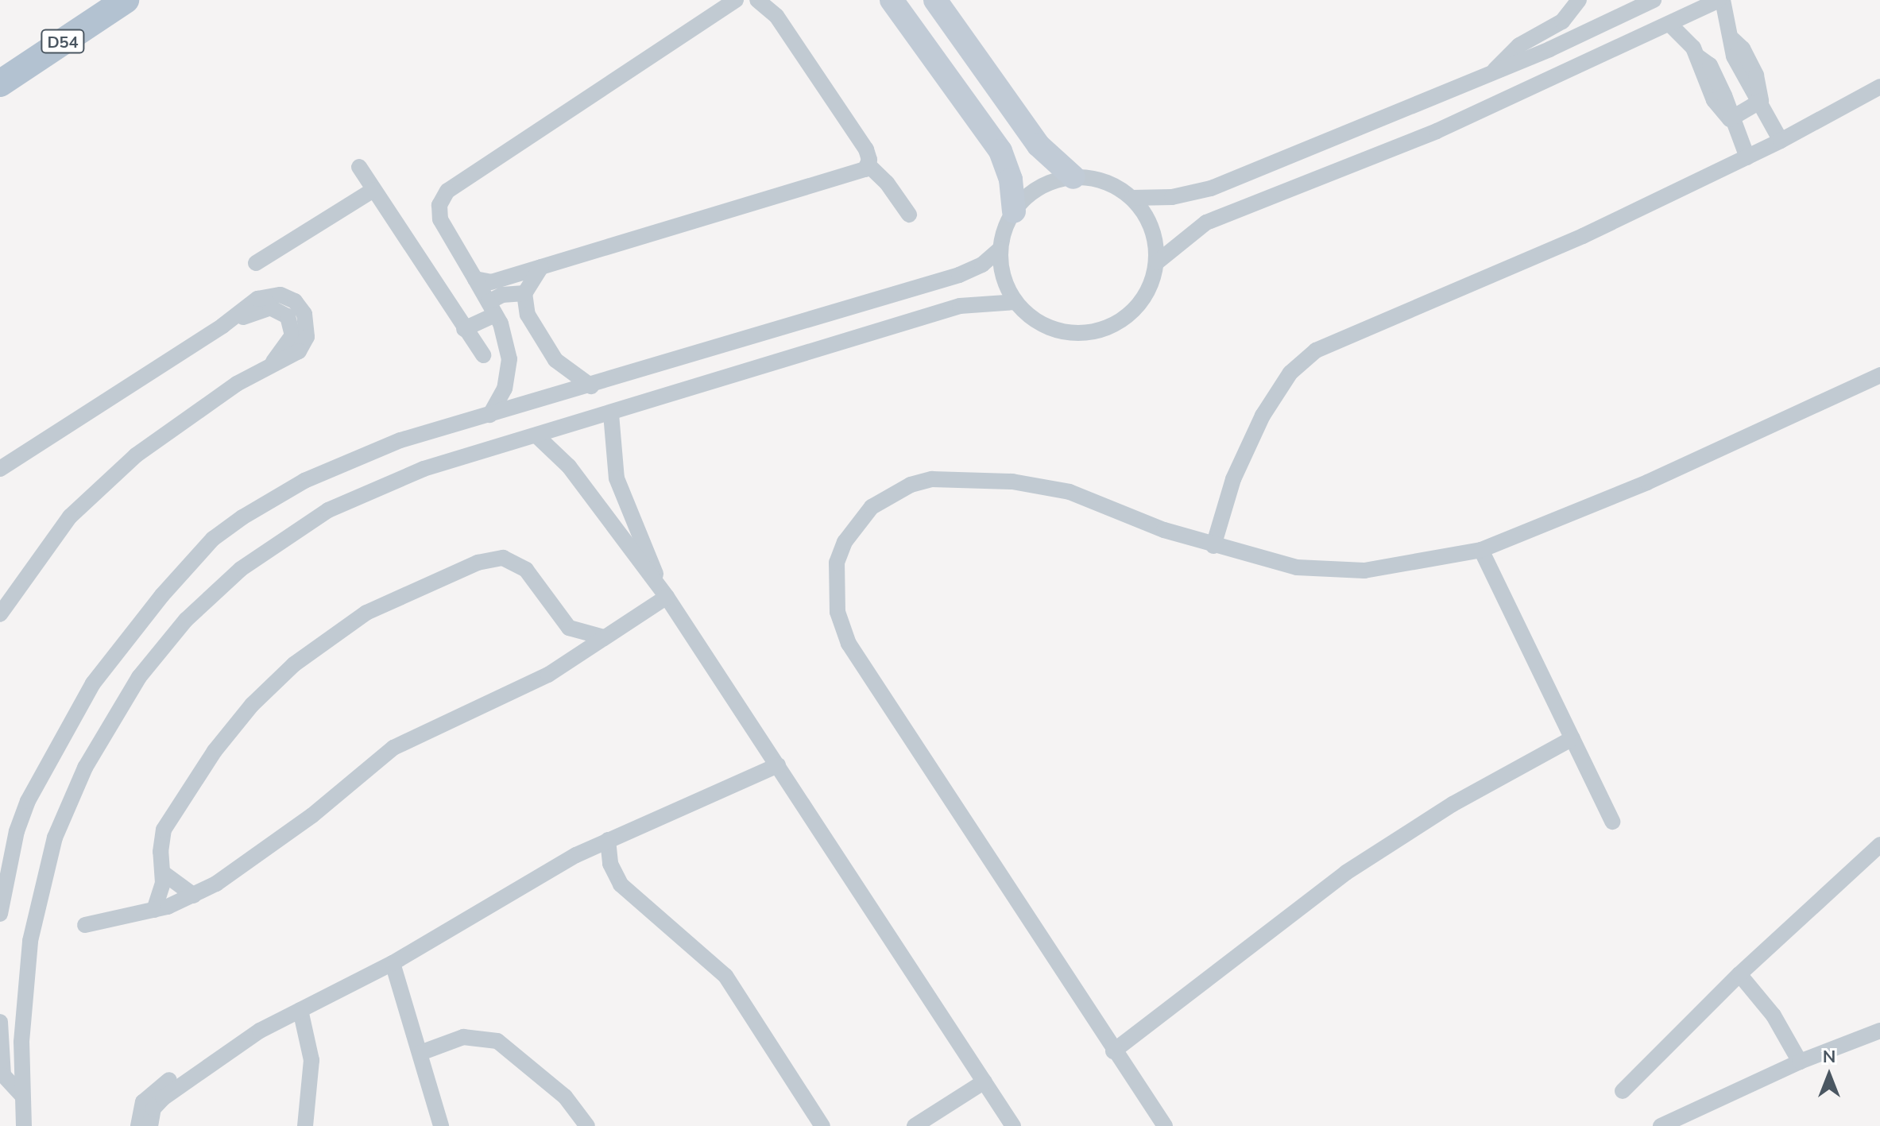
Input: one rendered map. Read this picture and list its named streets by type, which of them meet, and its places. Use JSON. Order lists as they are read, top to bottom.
{
  "streets": {
    "main road": ["D54"]
  },
  "north": "top"
}
